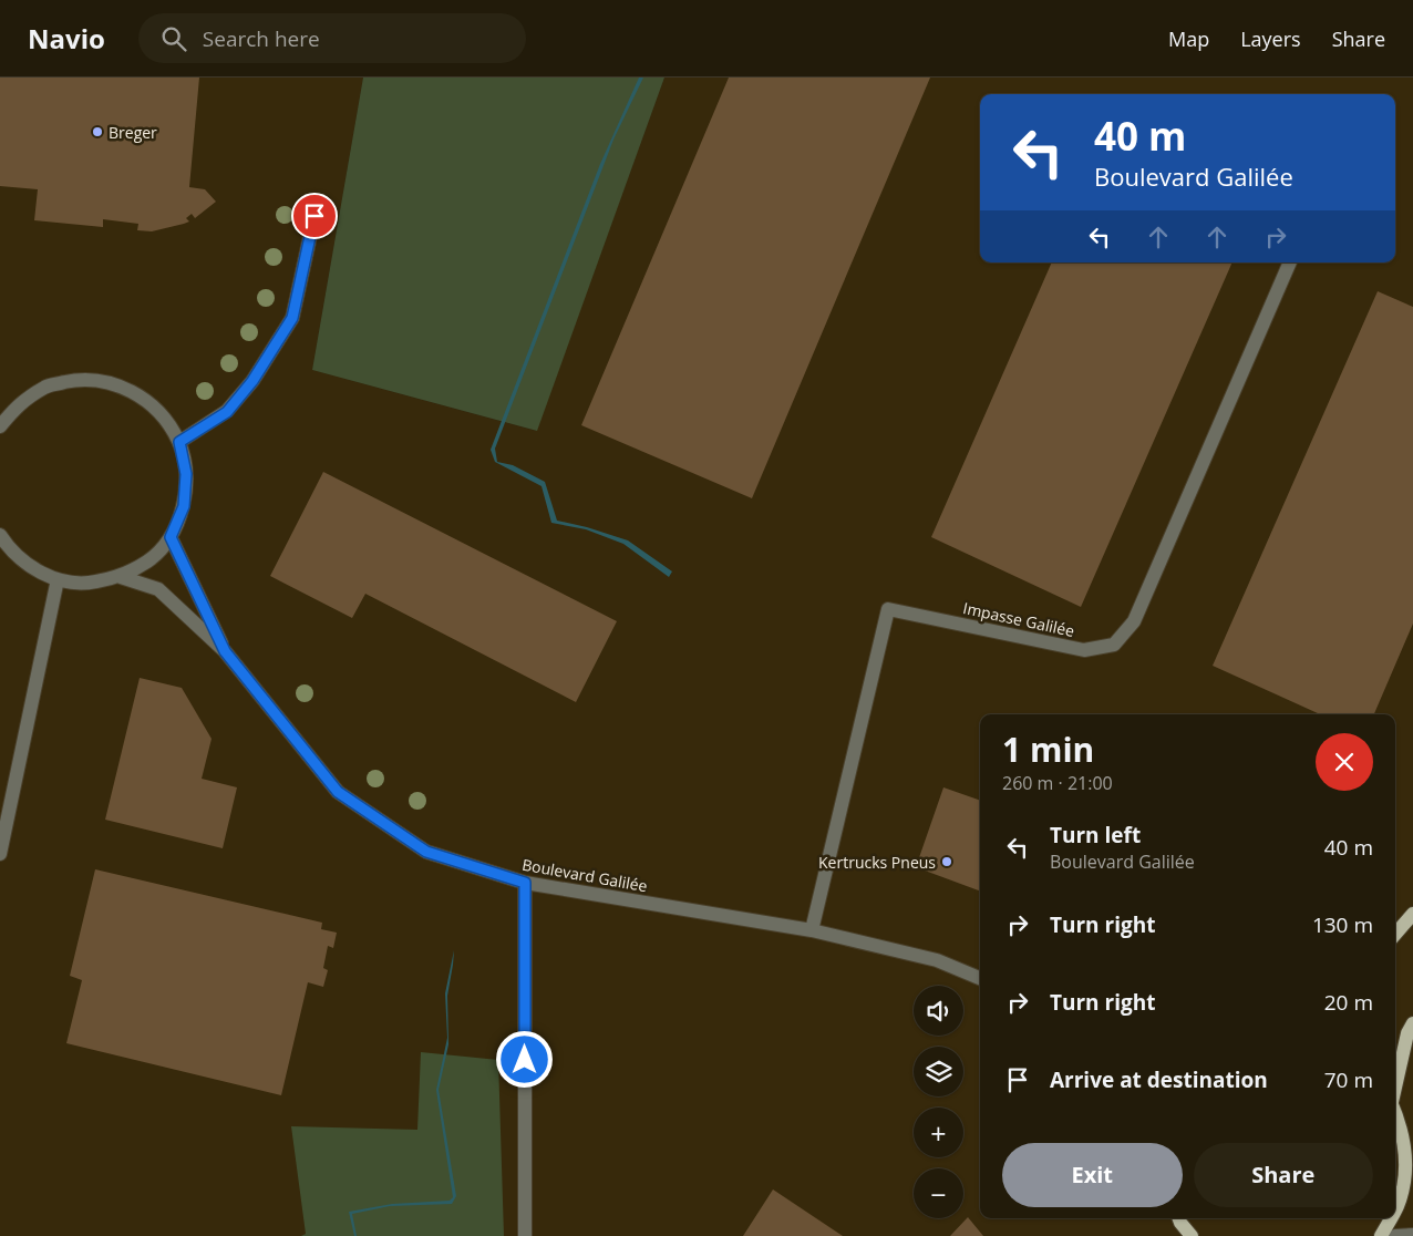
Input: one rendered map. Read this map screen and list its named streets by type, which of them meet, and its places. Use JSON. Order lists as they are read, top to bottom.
{
  "streets": {
    "street": ["Impasse Galilée", "Boulevard Galilée"]
  },
  "crossings": [
    ["Impasse Galilée", "Boulevard Galilée"]
  ],
  "places": ["Breger", "Kertrucks Pneus"],
  "page": {
    "header": "Navio",
    "search": "Search here",
    "nav": ["Map", "Layers", "Share"],
    "turn": ["40 m", "Boulevard Galilée"],
    "heading": ["1 min", "260 m · 21:00"],
    "list": [
      {
        "name": "Turn left",
        "note": "Boulevard Galilée",
        "value": "40 m"
      },
      {
        "name": "Turn right",
        "value": "130 m"
      },
      {
        "name": "Turn right",
        "value": "20 m"
      },
      {
        "name": "Arrive at destination",
        "value": "70 m"
      }
    ],
    "map_buttons": ["+", "−"],
    "buttons": ["Exit", "Share"]
  }
}
